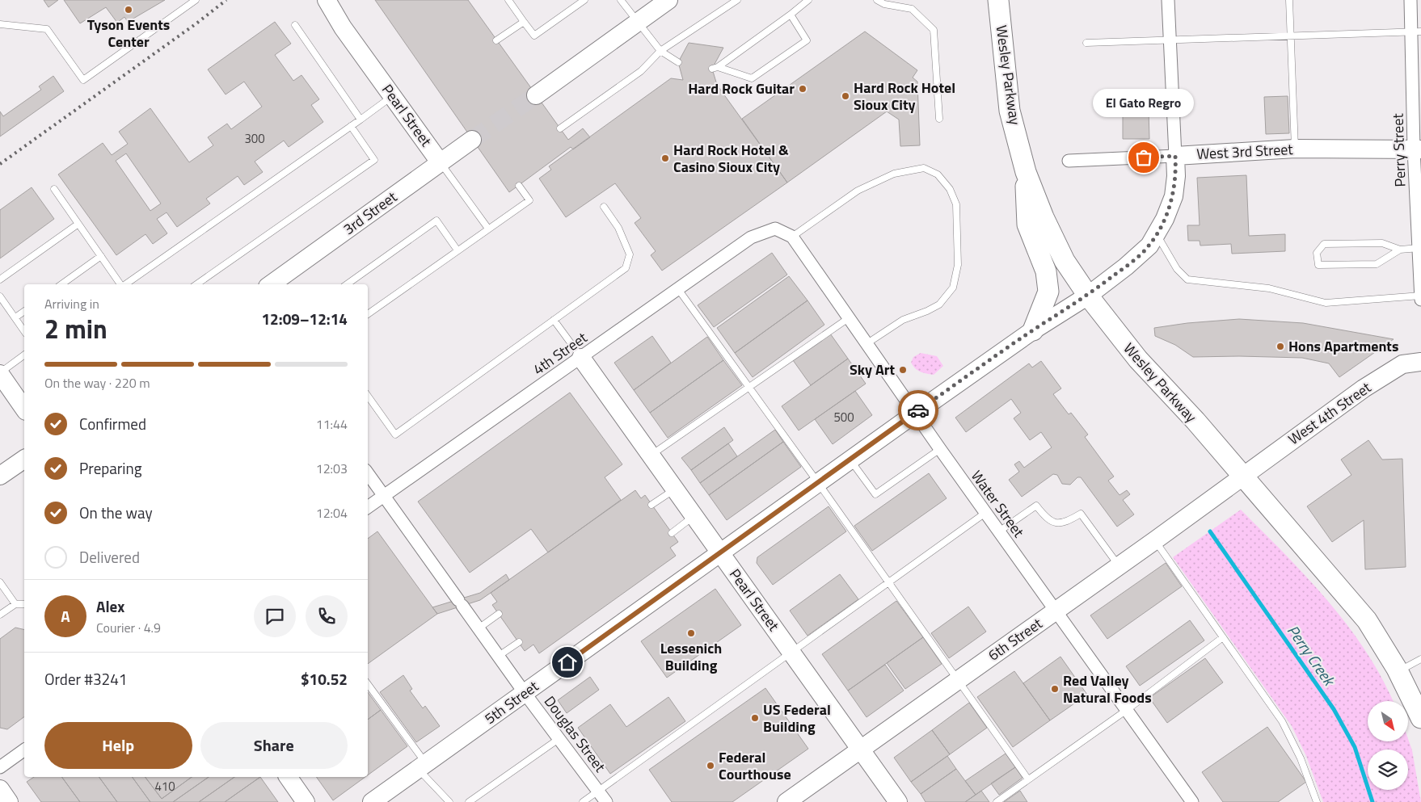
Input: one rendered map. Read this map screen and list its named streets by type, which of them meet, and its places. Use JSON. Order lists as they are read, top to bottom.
{
  "streets": {
    "main road": [
      "Wesley Parkway",
      "Pearl Street",
      "West 3rd Street",
      "3rd Street",
      "West 4th Street",
      "6th Street",
      "5th Street"
    ],
    "street": [
      "Perry Street",
      "4th Street",
      "Water Street",
      "Douglas Street"
    ]
  },
  "crossings": [
    ["Wesley Parkway", "West 4th Street"],
    ["Wesley Parkway", "6th Street"],
    ["Wesley Parkway", "5th Street"],
    ["Pearl Street", "3rd Street"],
    ["Pearl Street", "4th Street"],
    ["Pearl Street", "6th Street"],
    ["Pearl Street", "5th Street"],
    ["Perry Street", "West 3rd Street"],
    ["West 3rd Street", "5th Street"],
    ["4th Street", "Water Street"],
    ["4th Street", "Douglas Street"],
    ["West 4th Street", "6th Street"],
    ["Water Street", "6th Street"],
    ["Water Street", "5th Street"],
    ["5th Street", "Douglas Street"]
  ],
  "water": ["Perry Creek"],
  "places": [
    "Tyson Events Center",
    "Hard Rock Guitar",
    "Hard Rock Hotel Sioux City",
    "El Gato Regro",
    "Hard Rock Hotel & Casino Sioux City",
    "Hons Apartments",
    "Sky Art",
    "Lessenich Building",
    "Red Valley Natural Foods",
    "US Federal Building",
    "Federal Courthouse"
  ],
  "house_numbers": ["300", "500", "410"],
  "north": "bottom right",
  "page": {
    "bubble": "El Gato Regro",
    "heading": ["2 min", "Arriving in", "12:09–12:14"],
    "panel": [
      "Alex",
      "Courier · 4.9",
      "Order #3241",
      "$10.52"
    ],
    "bar": "On the way · 220 m",
    "list": [
      ["Confirmed", "11:44"],
      ["Preparing", "12:03"],
      ["On the way", "12:04"],
      "Delivered"
    ],
    "round": "A",
    "buttons": ["Help", "Share"]
  }
}
